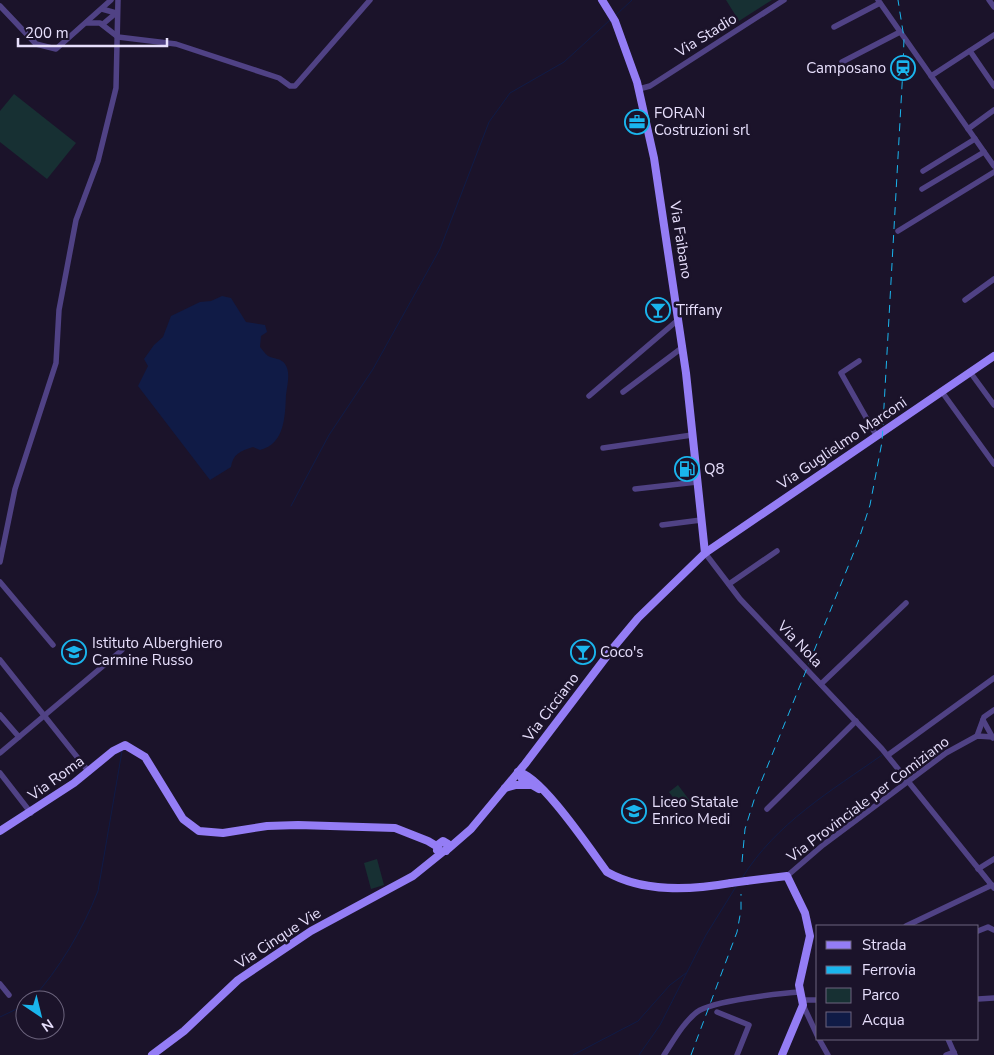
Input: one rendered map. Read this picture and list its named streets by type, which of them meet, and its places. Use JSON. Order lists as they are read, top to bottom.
{
  "streets": {
    "street": [
      "Via Stadio",
      "Via Faibano",
      "Via Guglielmo Marconi",
      "Via Nola",
      "Via Cicciano",
      "Via Roma",
      "Via Provinciale per Comiziano",
      "Via Cinque Vie"
    ]
  },
  "crossings": [
    ["Via Stadio", "Via Faibano"],
    ["Via Faibano", "Via Guglielmo Marconi"],
    ["Via Faibano", "Via Nola"],
    ["Via Faibano", "Via Cicciano"],
    ["Via Guglielmo Marconi", "Via Nola"],
    ["Via Guglielmo Marconi", "Via Cicciano"],
    ["Via Nola", "Via Cicciano"],
    ["Via Cicciano", "Via Roma"],
    ["Via Cicciano", "Via Cinque Vie"],
    ["Via Roma", "Via Cinque Vie"]
  ],
  "places": {
    "station": ["Camposano"],
    "office": ["FORAN Costruzioni srl"],
    "bar": ["Tiffany", "Coco's"],
    "fuel station": ["Q8"],
    "school or university": ["Istituto Alberghiero Carmine Russo", "Liceo Statale Enrico Medi"]
  },
  "legend": [
    "Strada",
    "Ferrovia",
    "Parco",
    "Acqua"
  ],
  "scale_bar": "200 m",
  "north": "bottom right"
}
